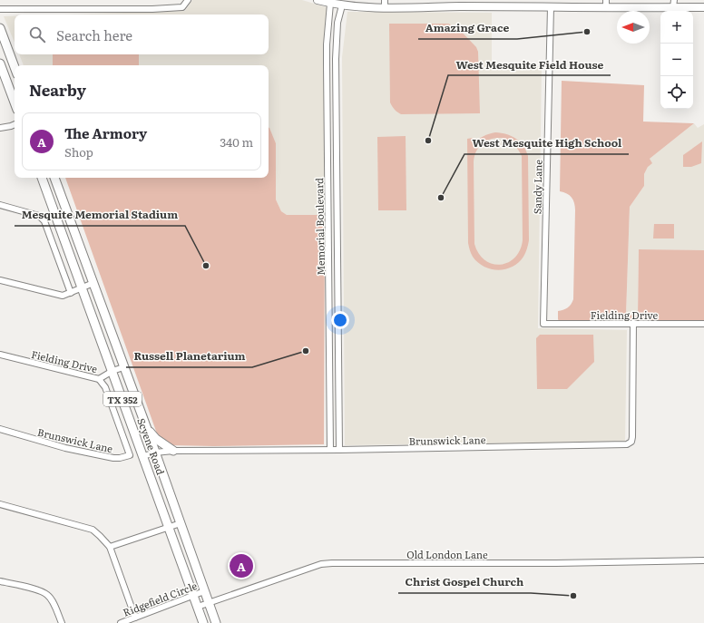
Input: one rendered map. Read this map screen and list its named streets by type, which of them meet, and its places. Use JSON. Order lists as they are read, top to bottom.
{
  "streets": {
    "main road": ["TX 352", "Scyene Road"],
    "street": [
      "Sandy Lane",
      "Memorial Boulevard",
      "Fielding Drive",
      "Brunswick Lane",
      "Old London Lane",
      "Ridgefield Circle"
    ]
  },
  "crossings": [
    ["Sandy Lane", "Fielding Drive"],
    ["Memorial Boulevard", "Brunswick Lane"],
    ["Fielding Drive", "Brunswick Lane"],
    ["Fielding Drive", "Scyene Road"],
    ["Brunswick Lane", "Scyene Road"],
    ["Scyene Road", "Old London Lane"],
    ["Scyene Road", "Ridgefield Circle"]
  ],
  "places": [
    "Amazing Grace",
    "West Mesquite Field House",
    "West Mesquite High School",
    "Mesquite Memorial Stadium",
    "Russell Planetarium",
    "Christ Gospel Church"
  ],
  "north": "left",
  "page": {
    "map_buttons": ["+", "−"],
    "search": "Search here",
    "heading": "Nearby",
    "list": [
      {
        "mark": "A",
        "name": "The Armory",
        "note": "Shop",
        "value": "340 m"
      }
    ],
    "pins": "A"
  }
}
